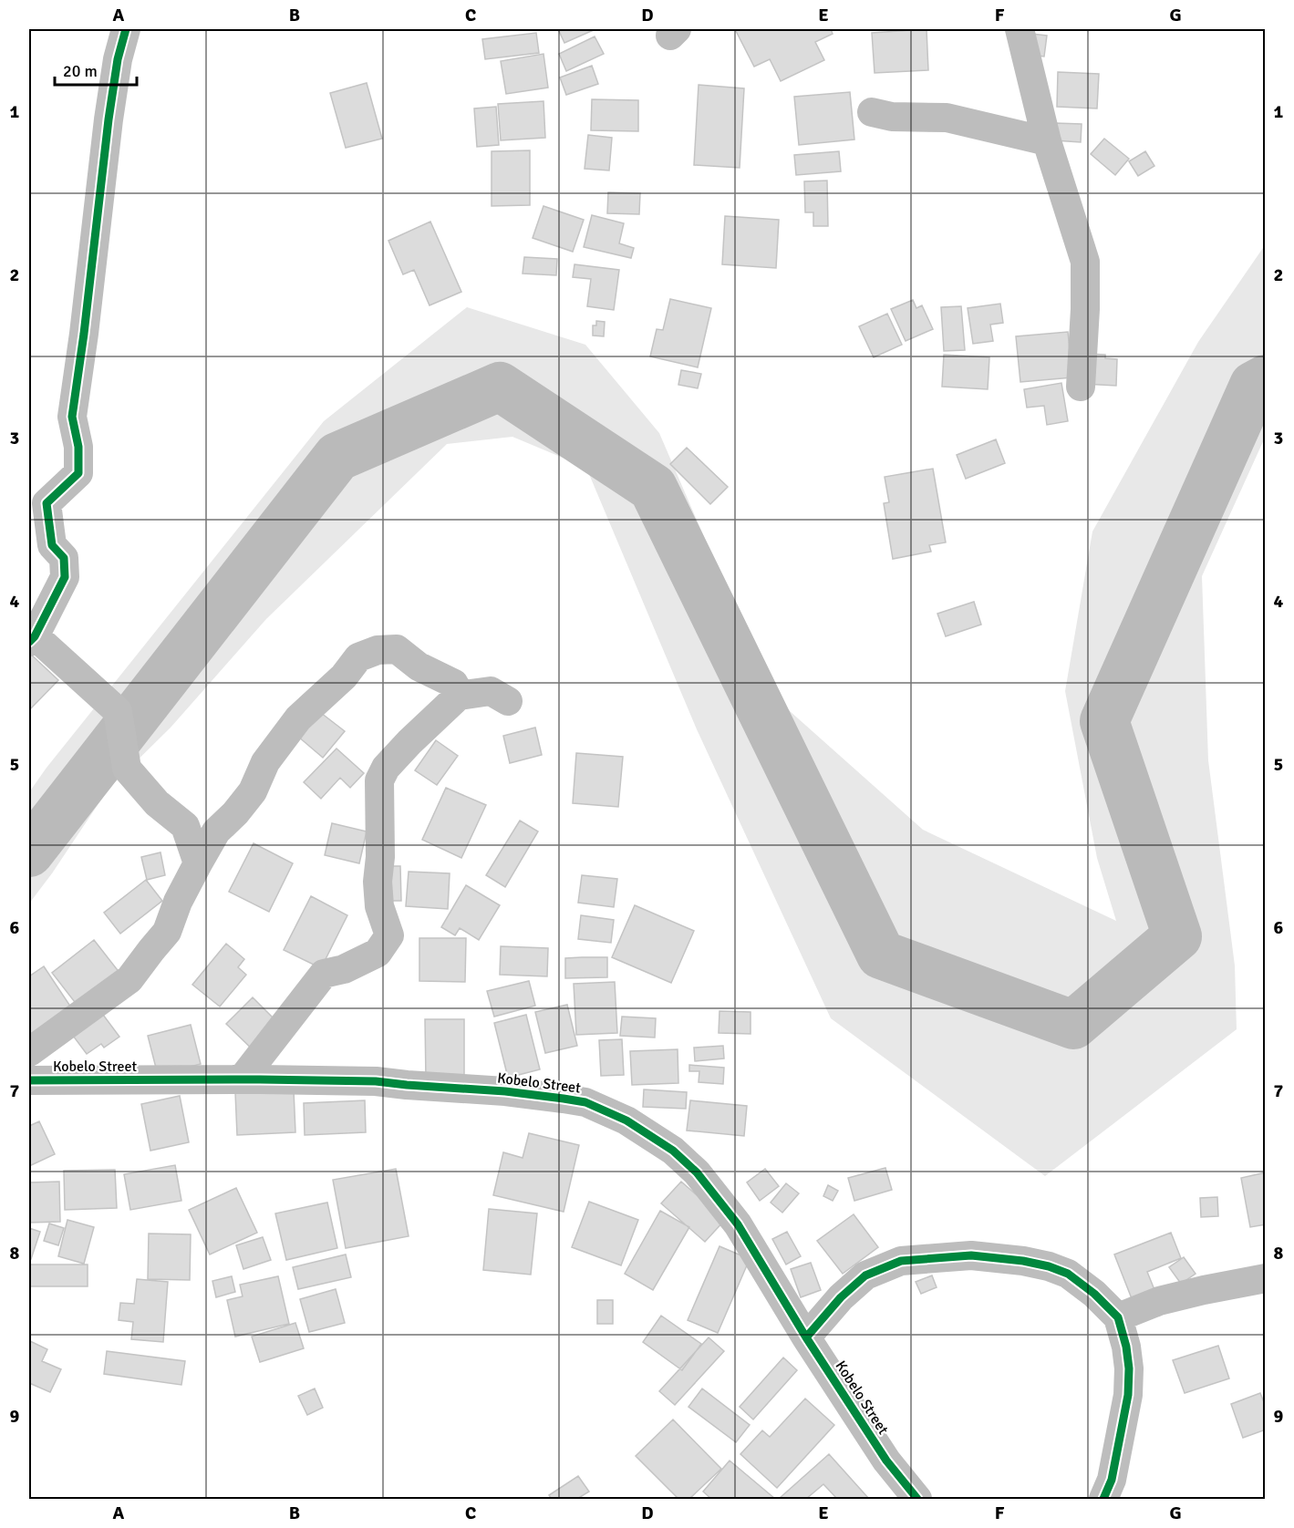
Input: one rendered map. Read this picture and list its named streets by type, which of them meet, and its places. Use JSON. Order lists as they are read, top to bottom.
{
  "streets": {
    "street": ["Kobelo Street"]
  },
  "scale_bar": "20 m",
  "grid": {
    "columns": [
      "A",
      "B",
      "C",
      "D",
      "E",
      "F",
      "G"
    ],
    "rows": [
      "1",
      "2",
      "3",
      "4",
      "5",
      "6",
      "7",
      "8",
      "9"
    ]
  }
}
